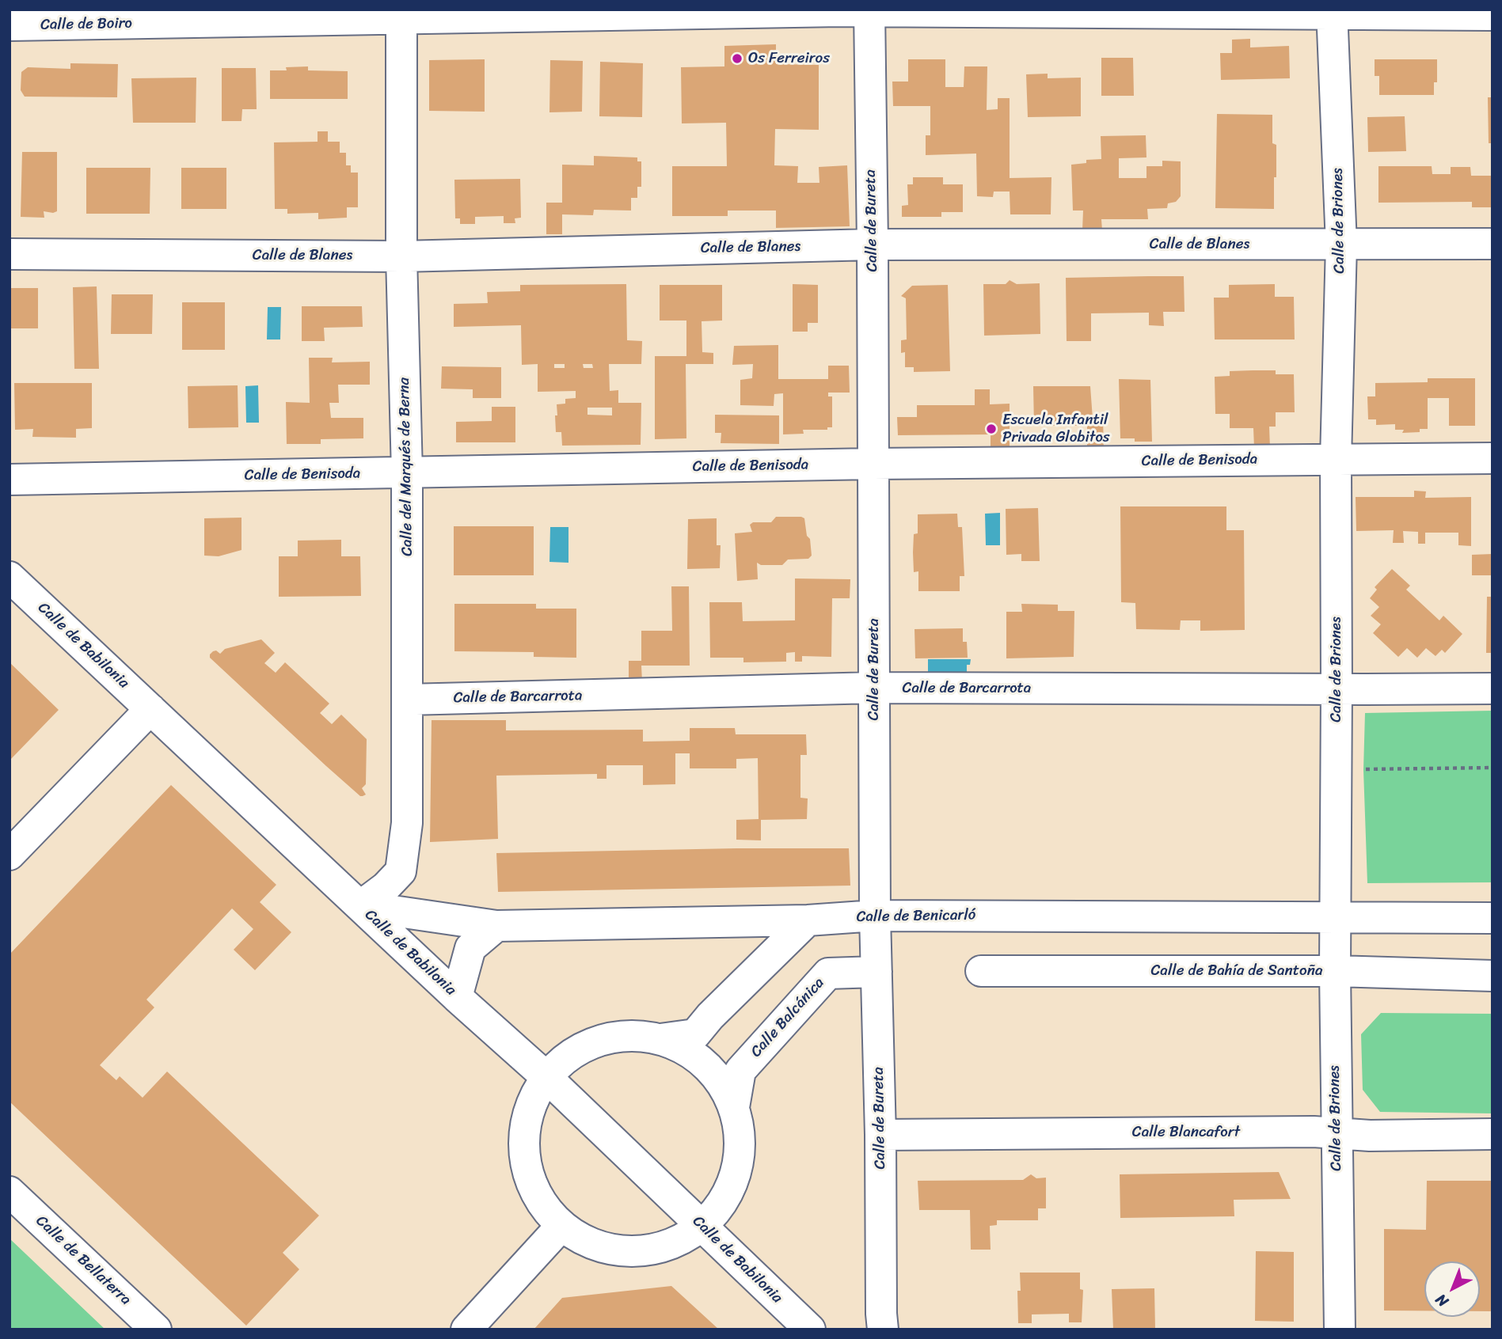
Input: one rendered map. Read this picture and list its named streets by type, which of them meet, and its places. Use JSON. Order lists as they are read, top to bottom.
{
  "streets": {
    "street": [
      "Calle de Boiro",
      "Calle de Bureta",
      "Calle de Briones",
      "Calle de Blanes",
      "Calle de Benisoda",
      "Calle del Marqués de Berna",
      "Calle de Babilonia",
      "Calle de Barcarrota",
      "Calle de Benicarló",
      "Calle de Bahía de Santoña",
      "Calle Balcánica",
      "Calle Blancafort",
      "Calle de Bellaterra"
    ]
  },
  "crossings": [
    ["Calle de Boiro", "Calle de Bureta"],
    ["Calle de Boiro", "Calle de Briones"],
    ["Calle de Boiro", "Calle del Marqués de Berna"],
    ["Calle de Bureta", "Calle de Blanes"],
    ["Calle de Bureta", "Calle de Benisoda"],
    ["Calle de Bureta", "Calle de Barcarrota"],
    ["Calle de Bureta", "Calle de Benicarló"],
    ["Calle de Bureta", "Calle Balcánica"],
    ["Calle de Bureta", "Calle Blancafort"],
    ["Calle de Briones", "Calle de Blanes"],
    ["Calle de Briones", "Calle de Benisoda"],
    ["Calle de Briones", "Calle de Barcarrota"],
    ["Calle de Briones", "Calle de Benicarló"],
    ["Calle de Briones", "Calle de Bahía de Santoña"],
    ["Calle de Briones", "Calle Blancafort"],
    ["Calle de Blanes", "Calle del Marqués de Berna"],
    ["Calle de Benisoda", "Calle del Marqués de Berna"],
    ["Calle del Marqués de Berna", "Calle de Babilonia"],
    ["Calle del Marqués de Berna", "Calle de Barcarrota"],
    ["Calle del Marqués de Berna", "Calle de Benicarló"],
    ["Calle de Babilonia", "Calle de Benicarló"]
  ],
  "places": ["Os Ferreiros", "Escuela Infantil Privada Globitos"],
  "north": "bottom left"
}
